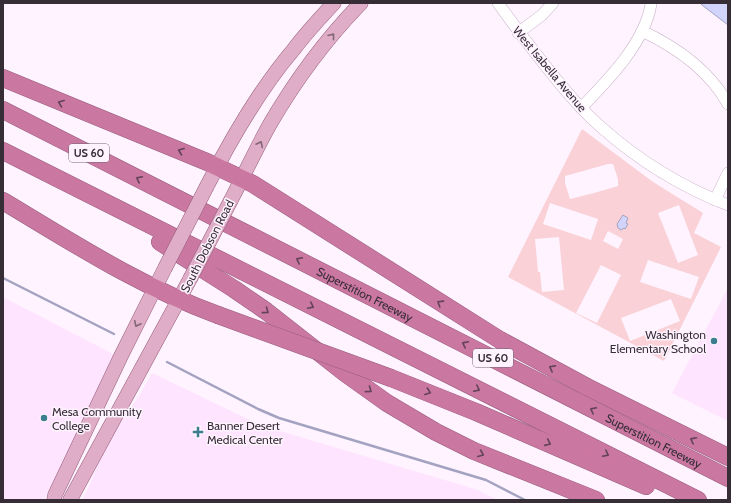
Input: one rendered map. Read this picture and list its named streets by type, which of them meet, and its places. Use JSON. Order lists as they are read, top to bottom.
{
  "streets": {
    "highway": ["US 60", "Superstition Freeway"],
    "main road": ["South Dobson Road"],
    "street": ["West Isabella Avenue"]
  },
  "places": {
    "other": ["Washington Elementary School", "Mesa Community College"],
    "health": ["Banner Desert Medical Center"]
  }
}
